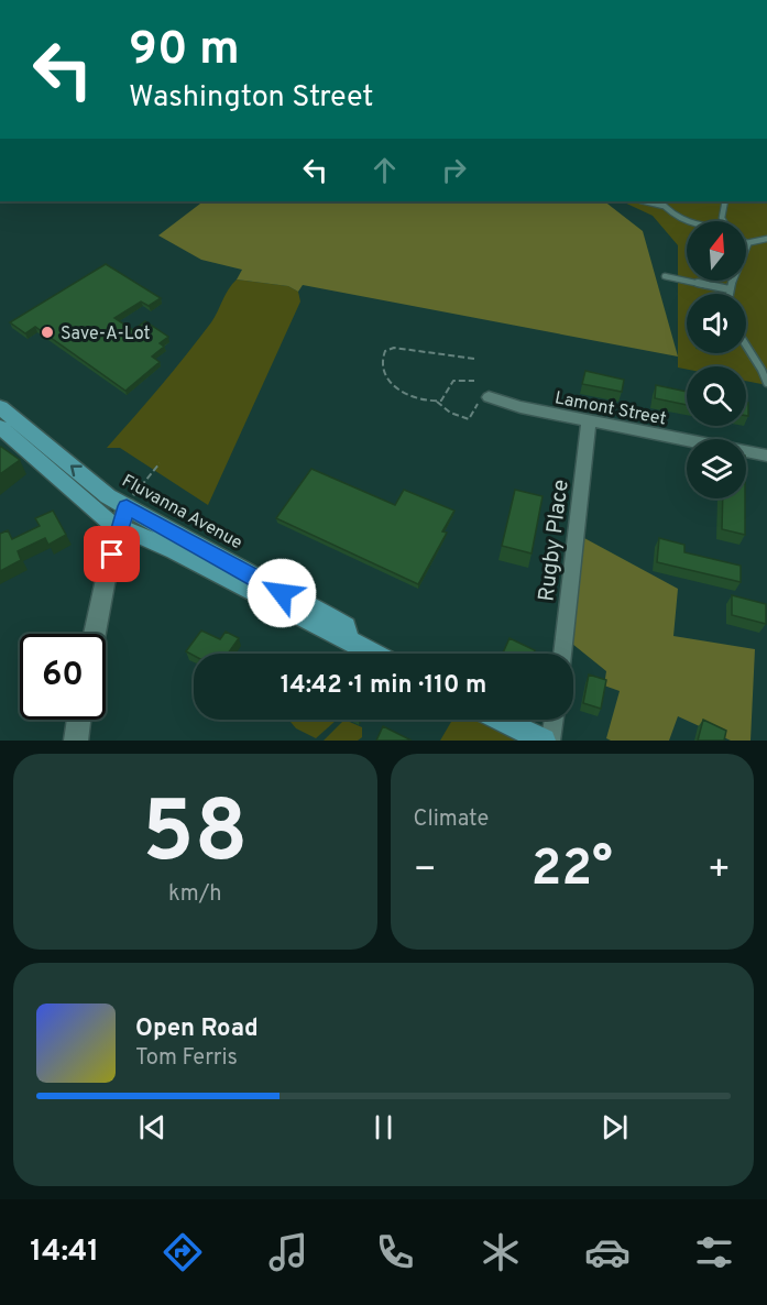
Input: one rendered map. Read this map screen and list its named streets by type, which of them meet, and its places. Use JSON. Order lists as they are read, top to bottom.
{
  "streets": {
    "main road": ["Fluvanna Avenue"],
    "street": ["Lamont Street", "Rugby Place"]
  },
  "crossings": [
    ["Lamont Street", "Rugby Place"]
  ],
  "places": ["Save-A-Lot"],
  "north": "top",
  "page": {
    "turn": ["90 m", "Washington Street"],
    "limit": "60",
    "trip": "14:42 · 1 min · 110 m",
    "tile": [
      ["58", "km/h"],
      "Climate"
    ],
    "heat": ["−", "22°", "+"],
    "song": ["Open Road", "Tom Ferris"],
    "tabs": "14:41"
  }
}
